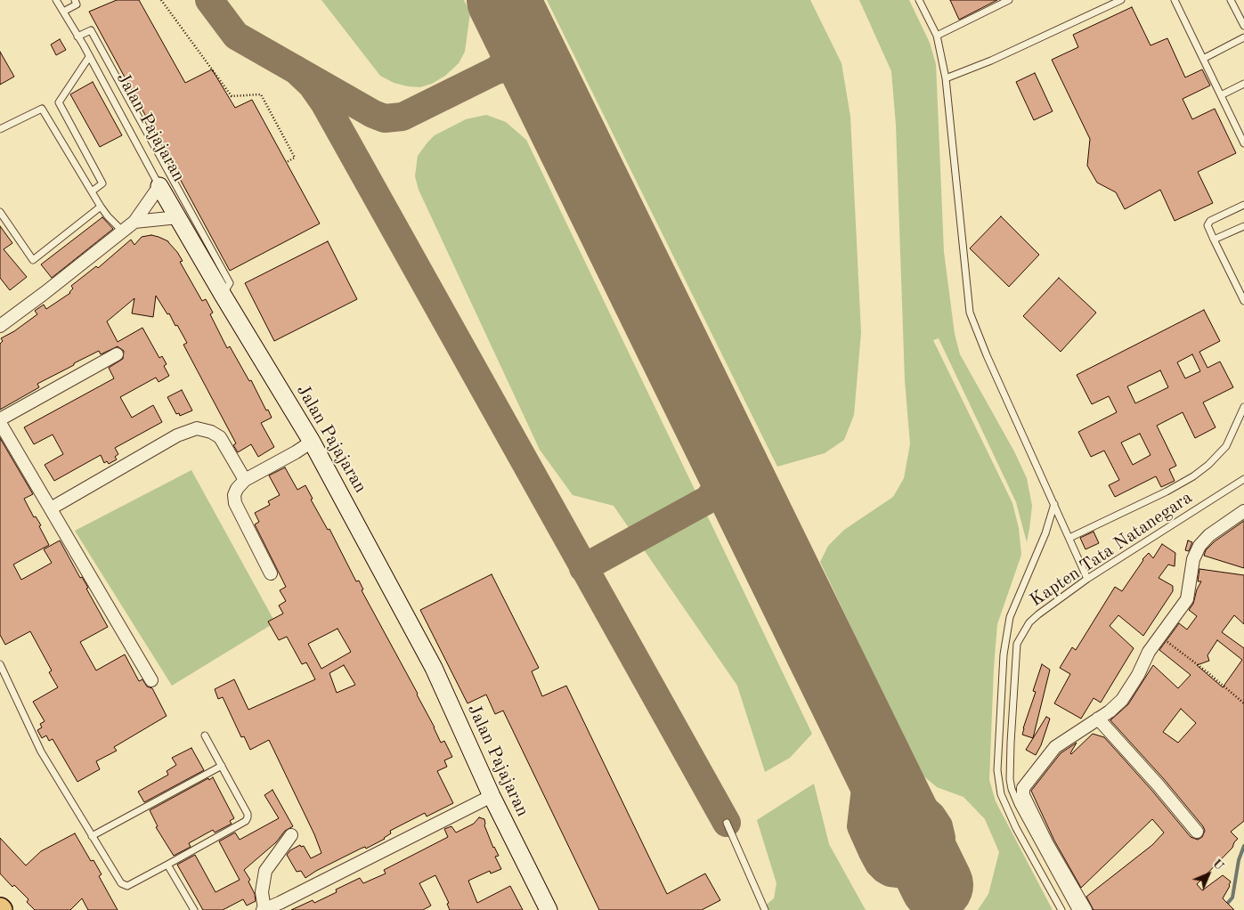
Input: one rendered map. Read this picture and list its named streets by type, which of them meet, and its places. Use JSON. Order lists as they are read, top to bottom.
{
  "streets": {
    "main road": ["Jalan Pajajaran"],
    "lane": ["Kapten Tata Natanegara"]
  },
  "north": "top right"
}
